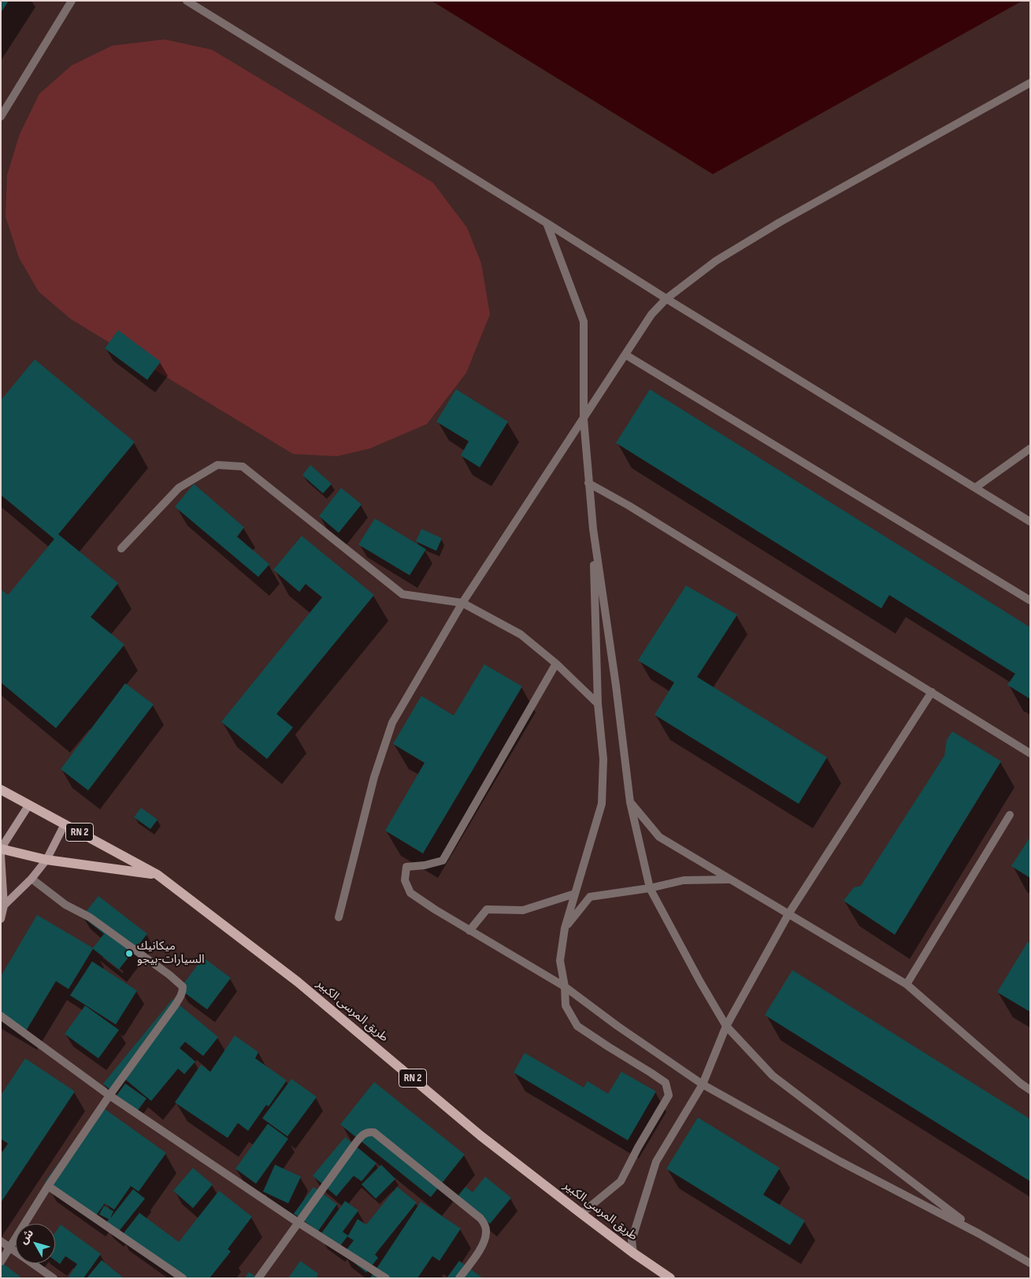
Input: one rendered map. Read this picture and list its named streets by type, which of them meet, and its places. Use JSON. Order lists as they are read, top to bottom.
{
  "streets": {
    "main road": ["RN 2", "طريق المرسى الكبير"]
  },
  "crossings": [
    ["RN 2", "طريق المرسى الكبير"]
  ],
  "places": ["ميكانيك السيارات-بيجو"],
  "north": "top left"
}
